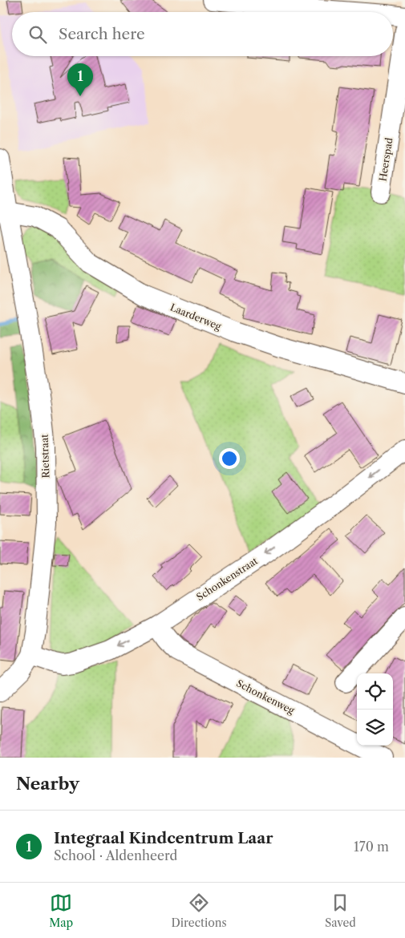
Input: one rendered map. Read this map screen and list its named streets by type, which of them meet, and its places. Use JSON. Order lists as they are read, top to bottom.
{
  "streets": {
    "street": [
      "Heerspad",
      "Laarderweg",
      "Rietstraat",
      "Schonkenstraat",
      "Schonkenweg"
    ]
  },
  "crossings": [
    ["Laarderweg", "Rietstraat"],
    ["Rietstraat", "Schonkenstraat"],
    ["Schonkenstraat", "Schonkenweg"]
  ],
  "one_way": ["Schonkenstraat"],
  "page": {
    "search": "Search here",
    "pins": "1",
    "heading": "Nearby",
    "list": [
      {
        "mark": "1",
        "name": "Integraal Kindcentrum Laar",
        "note": "School · Aldenheerd",
        "value": "170 m"
      }
    ],
    "nav": ["Map", "Directions", "Saved"]
  }
}
